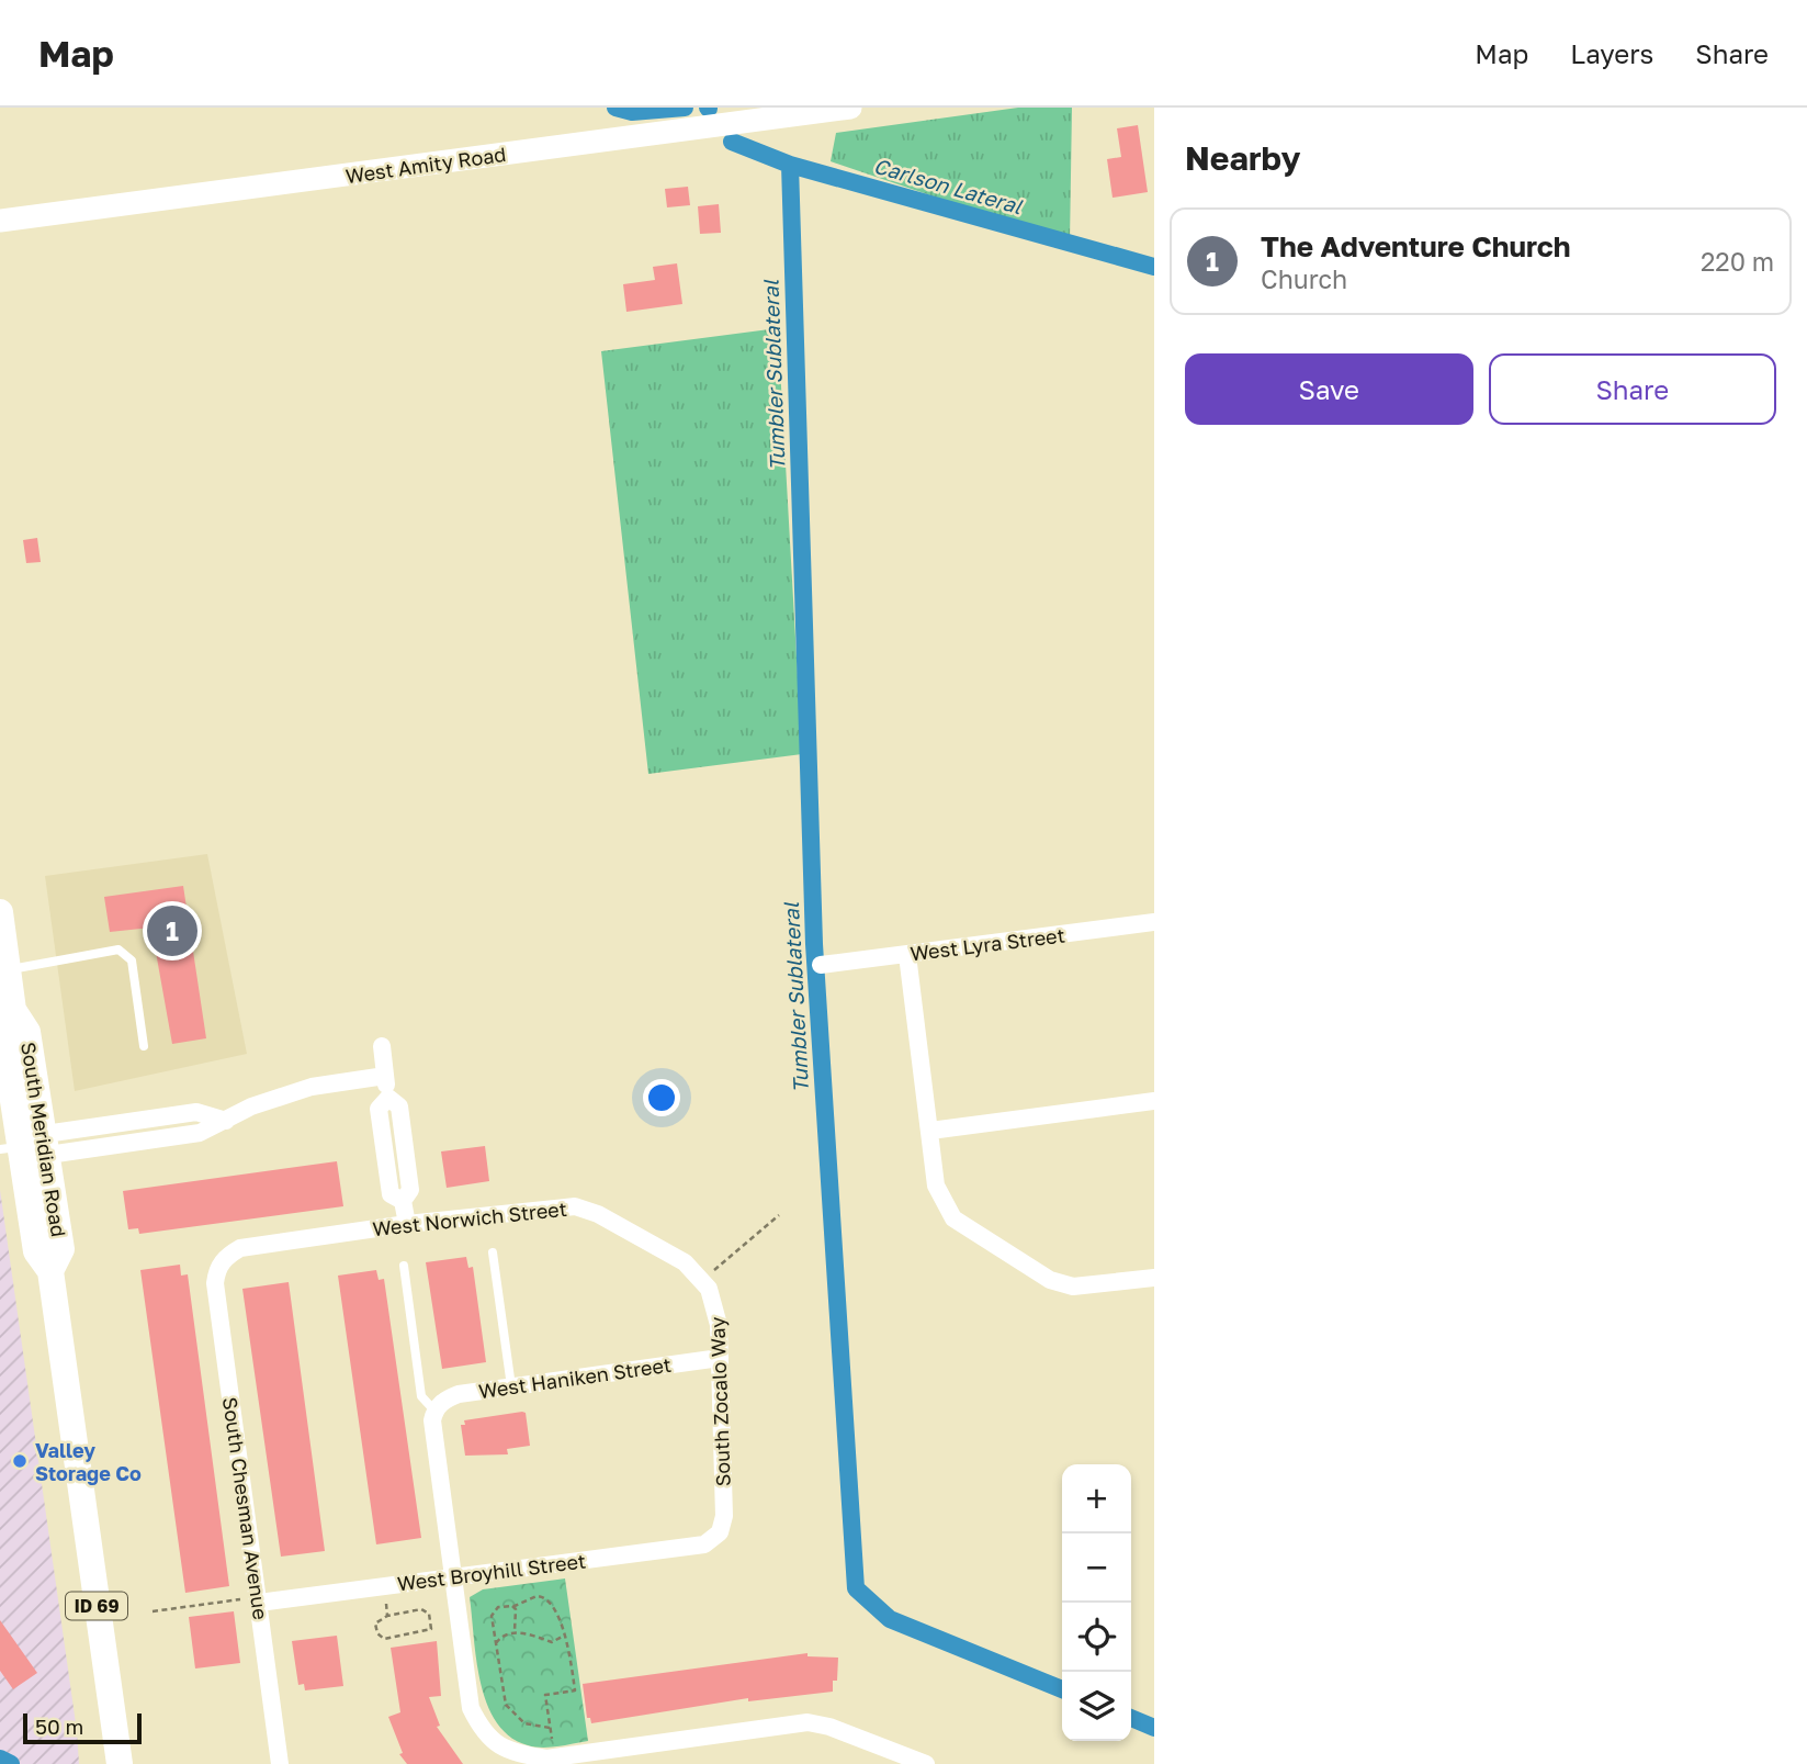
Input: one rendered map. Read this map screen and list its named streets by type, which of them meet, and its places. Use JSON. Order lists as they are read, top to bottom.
{
  "streets": {
    "main road": ["West Amity Road", "South Meridian Road", "ID 69"],
    "street": [
      "West Lyra Street",
      "West Norwich Street",
      "West Haniken Street",
      "South Zocalo Way",
      "South Chesman Avenue",
      "West Broyhill Street"
    ]
  },
  "crossings": [
    ["West Norwich Street", "South Zocalo Way"],
    ["West Norwich Street", "South Chesman Avenue"],
    ["West Haniken Street", "South Zocalo Way"],
    ["South Zocalo Way", "West Broyhill Street"],
    ["South Chesman Avenue", "West Broyhill Street"]
  ],
  "water": ["Carlson Lateral", "Tumbler Sublateral"],
  "places": ["Valley Storage Co"],
  "scale_bar": "50 m",
  "page": {
    "header": "Map",
    "nav": ["Map", "Layers", "Share"],
    "heading": "Nearby",
    "list": [
      {
        "mark": "1",
        "name": "The Adventure Church",
        "note": "Church",
        "value": "220 m"
      }
    ],
    "buttons": ["Save", "Share"],
    "pins": "1",
    "map_buttons": ["+", "−"],
    "scale": "50 m"
  }
}
